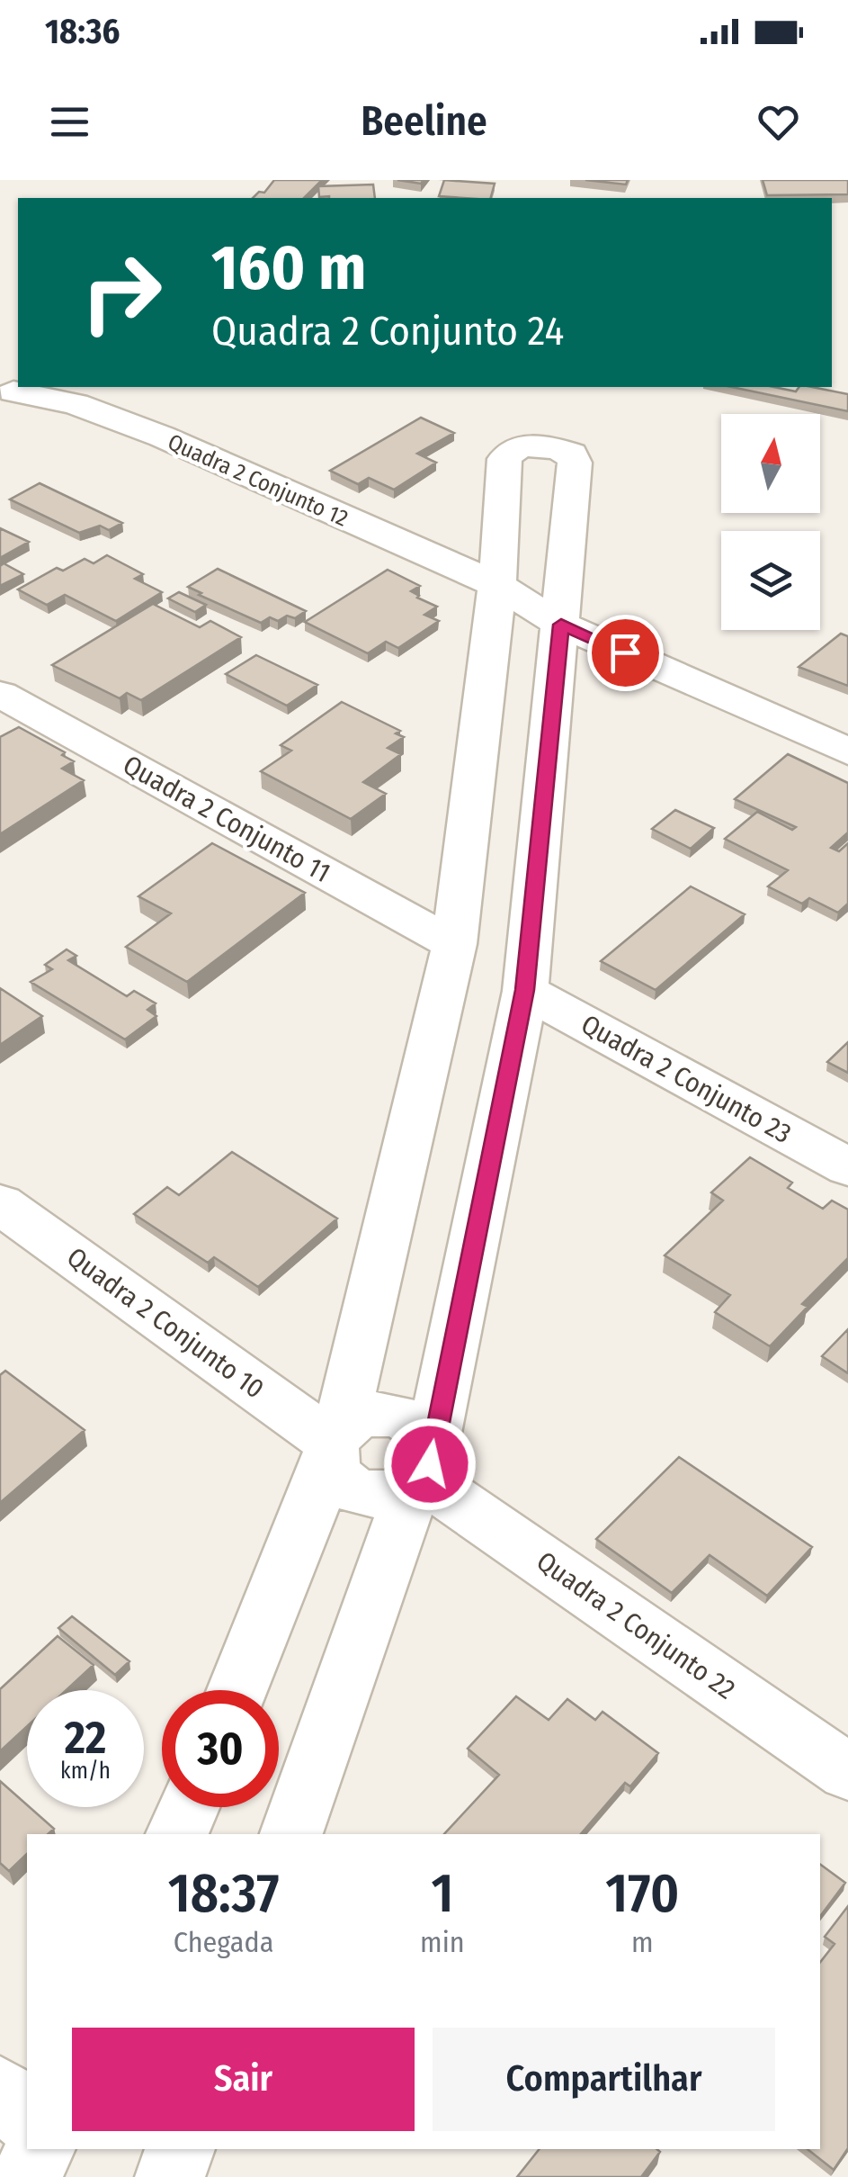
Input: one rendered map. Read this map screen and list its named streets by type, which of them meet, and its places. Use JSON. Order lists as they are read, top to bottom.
{
  "streets": {
    "street": [
      "Quadra 2 Conjunto 12",
      "Quadra 2 Conjunto 11",
      "Quadra 2 Conjunto 23",
      "Quadra 2 Conjunto 10",
      "Quadra 2 Conjunto 22"
    ]
  },
  "crossings": [
    ["Quadra 2 Conjunto 10", "Quadra 2 Conjunto 22"]
  ],
  "north": "top",
  "page": {
    "status": "18:36",
    "header": "Beeline",
    "turn": ["160 m", "Quadra 2 Conjunto 24"],
    "speed": "22 km/h",
    "limit": "30",
    "eta": [
      "18:37",
      "Chegada",
      "1",
      "min",
      "170",
      "m"
    ],
    "buttons": ["Sair", "Compartilhar"]
  }
}
